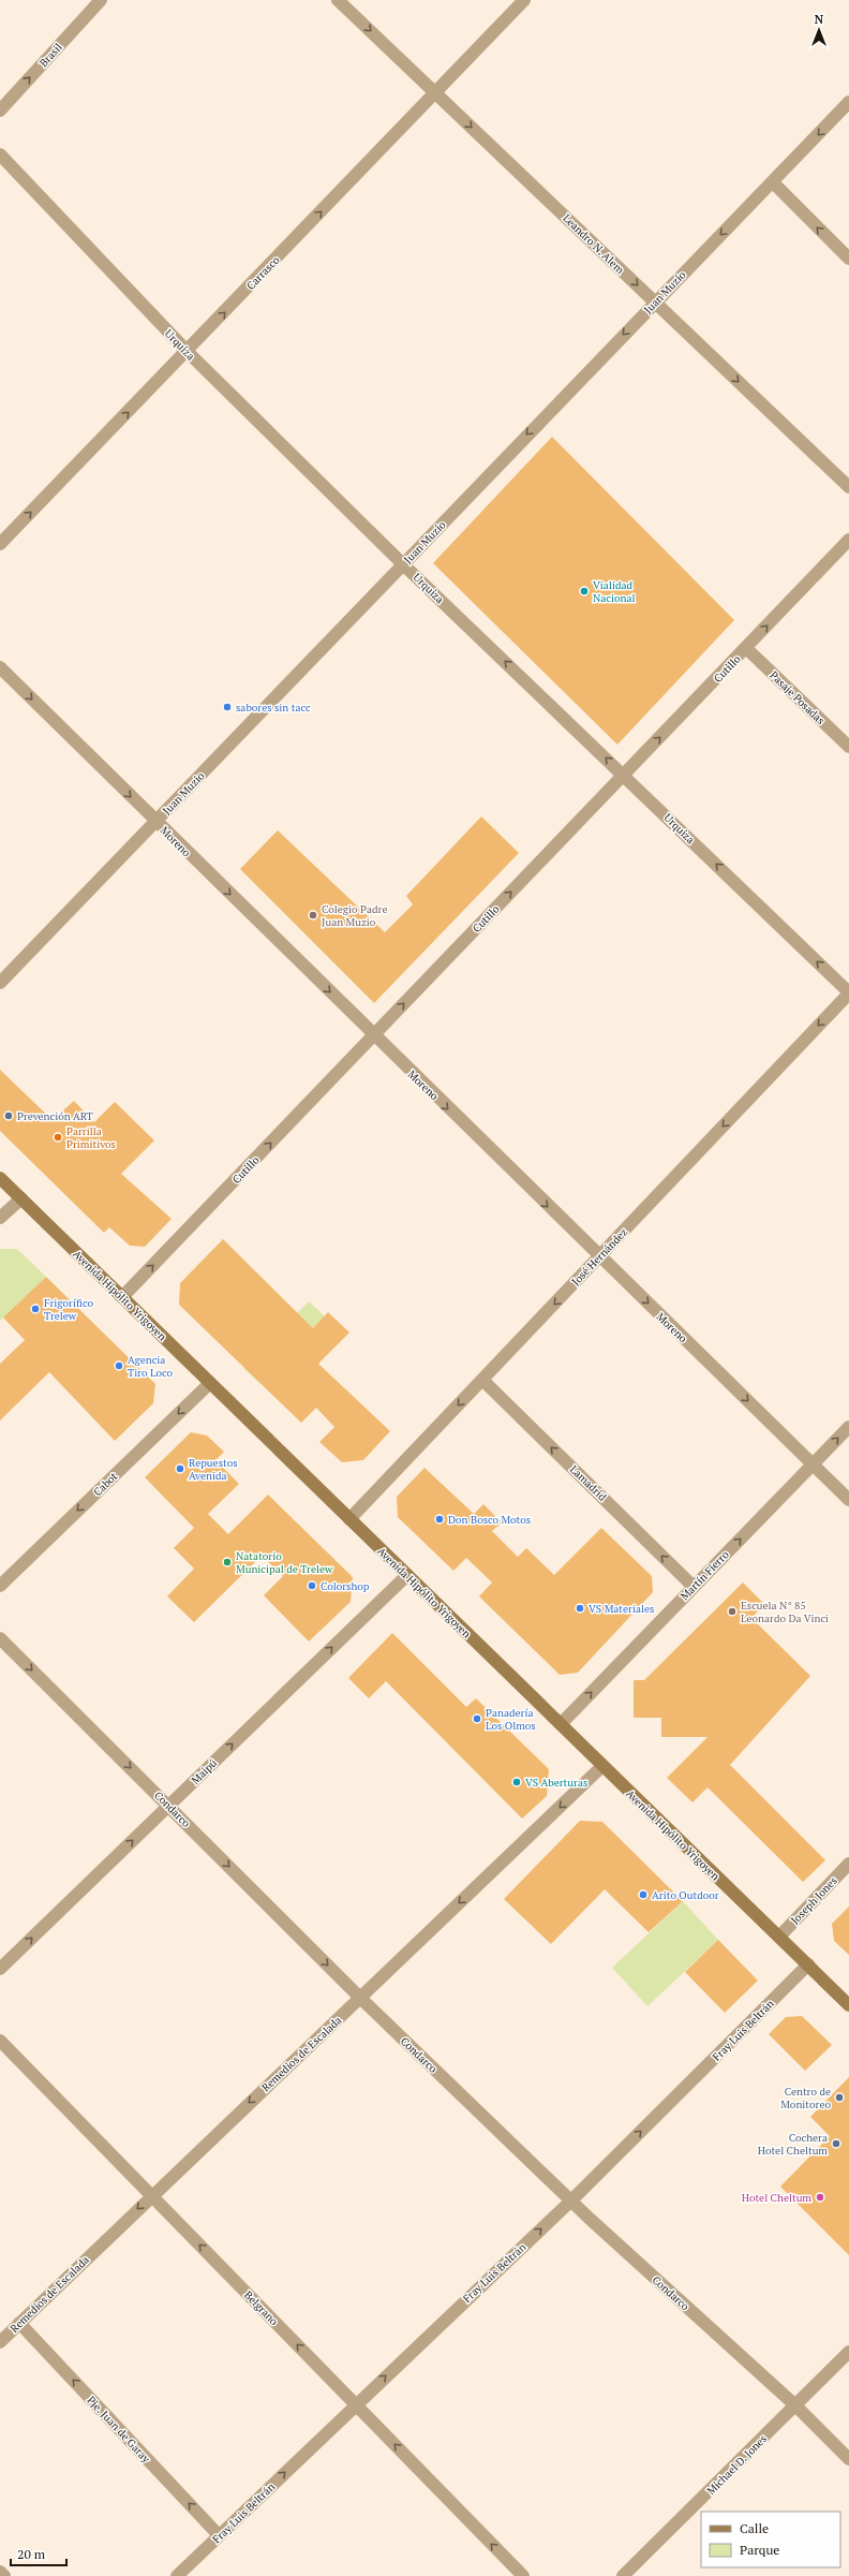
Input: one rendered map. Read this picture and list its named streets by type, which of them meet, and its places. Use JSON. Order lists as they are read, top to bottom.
{
  "streets": {
    "main road": ["Avenida Hipólito Yrigoyen"],
    "street": [
      "Brasil",
      "Leandro N. Alem",
      "Carrasco",
      "Juan Muzio",
      "Urquiza",
      "Cutillo",
      "Pasaje Posadas",
      "Moreno",
      "José Hernández",
      "Lamadrid",
      "Cabot",
      "Martín Fierro",
      "Maipú",
      "Condarco",
      "Joseph Jones",
      "Fray Luis Beltrán",
      "Remedios de Escalada",
      "Belgrano",
      "Pje. Juan de Garay",
      "Michael D. Jones"
    ]
  },
  "crossings": [
    ["Leandro N. Alem", "Carrasco"],
    ["Leandro N. Alem", "Juan Muzio"],
    ["Carrasco", "Urquiza"],
    ["Juan Muzio", "Urquiza"],
    ["Juan Muzio", "Moreno"],
    ["Urquiza", "Cutillo"],
    ["Urquiza", "José Hernández"],
    ["Cutillo", "Pasaje Posadas"],
    ["Cutillo", "Moreno"],
    ["Cutillo", "Avenida Hipólito Yrigoyen"],
    ["Moreno", "José Hernández"],
    ["Moreno", "Martín Fierro"],
    ["José Hernández", "Avenida Hipólito Yrigoyen"],
    ["José Hernández", "Lamadrid"],
    ["Avenida Hipólito Yrigoyen", "Cabot"],
    ["Avenida Hipólito Yrigoyen", "Martín Fierro"],
    ["Avenida Hipólito Yrigoyen", "Maipú"],
    ["Avenida Hipólito Yrigoyen", "Joseph Jones"],
    ["Avenida Hipólito Yrigoyen", "Fray Luis Beltrán"],
    ["Avenida Hipólito Yrigoyen", "Remedios de Escalada"],
    ["Lamadrid", "Martín Fierro"],
    ["Maipú", "Condarco"],
    ["Condarco", "Fray Luis Beltrán"],
    ["Condarco", "Remedios de Escalada"],
    ["Condarco", "Michael D. Jones"],
    ["Fray Luis Beltrán", "Belgrano"],
    ["Fray Luis Beltrán", "Pje. Juan de Garay"],
    ["Remedios de Escalada", "Belgrano"],
    ["Remedios de Escalada", "Pje. Juan de Garay"]
  ],
  "one_way": [
    "Brasil",
    "Leandro N. Alem",
    "Carrasco",
    "Juan Muzio",
    "Urquiza",
    "Cutillo",
    "Moreno",
    "José Hernández",
    "Lamadrid",
    "Cabot",
    "Martín Fierro",
    "Maipú",
    "Condarco",
    "Fray Luis Beltrán",
    "Remedios de Escalada",
    "Belgrano",
    "Pje. Juan de Garay"
  ],
  "places": [
    "Vialidad Nacional",
    "sabores sin tacc",
    "Colegio Padre Juan Muzio",
    "Prevención ART",
    "Parrilla Primitivos",
    "Frigorífico Trelew",
    "Agencia Tiro Loco",
    "Repuestos Avenida",
    "Don Bosco Motos",
    "Natatorio Municipal de Trelew",
    "Colorshop",
    "VS Materiales",
    "Escuela N° 85 Leonardo Da Vinci",
    "Panadería Los Olmos",
    "VS Aberturas",
    "Arito Outdoor",
    "Centro de Monitoreo",
    "Cochera Hotel Cheltum",
    "Hotel Cheltum"
  ],
  "legend": ["Calle", "Parque"],
  "scale_bar": "20 m",
  "north": "top"
}
